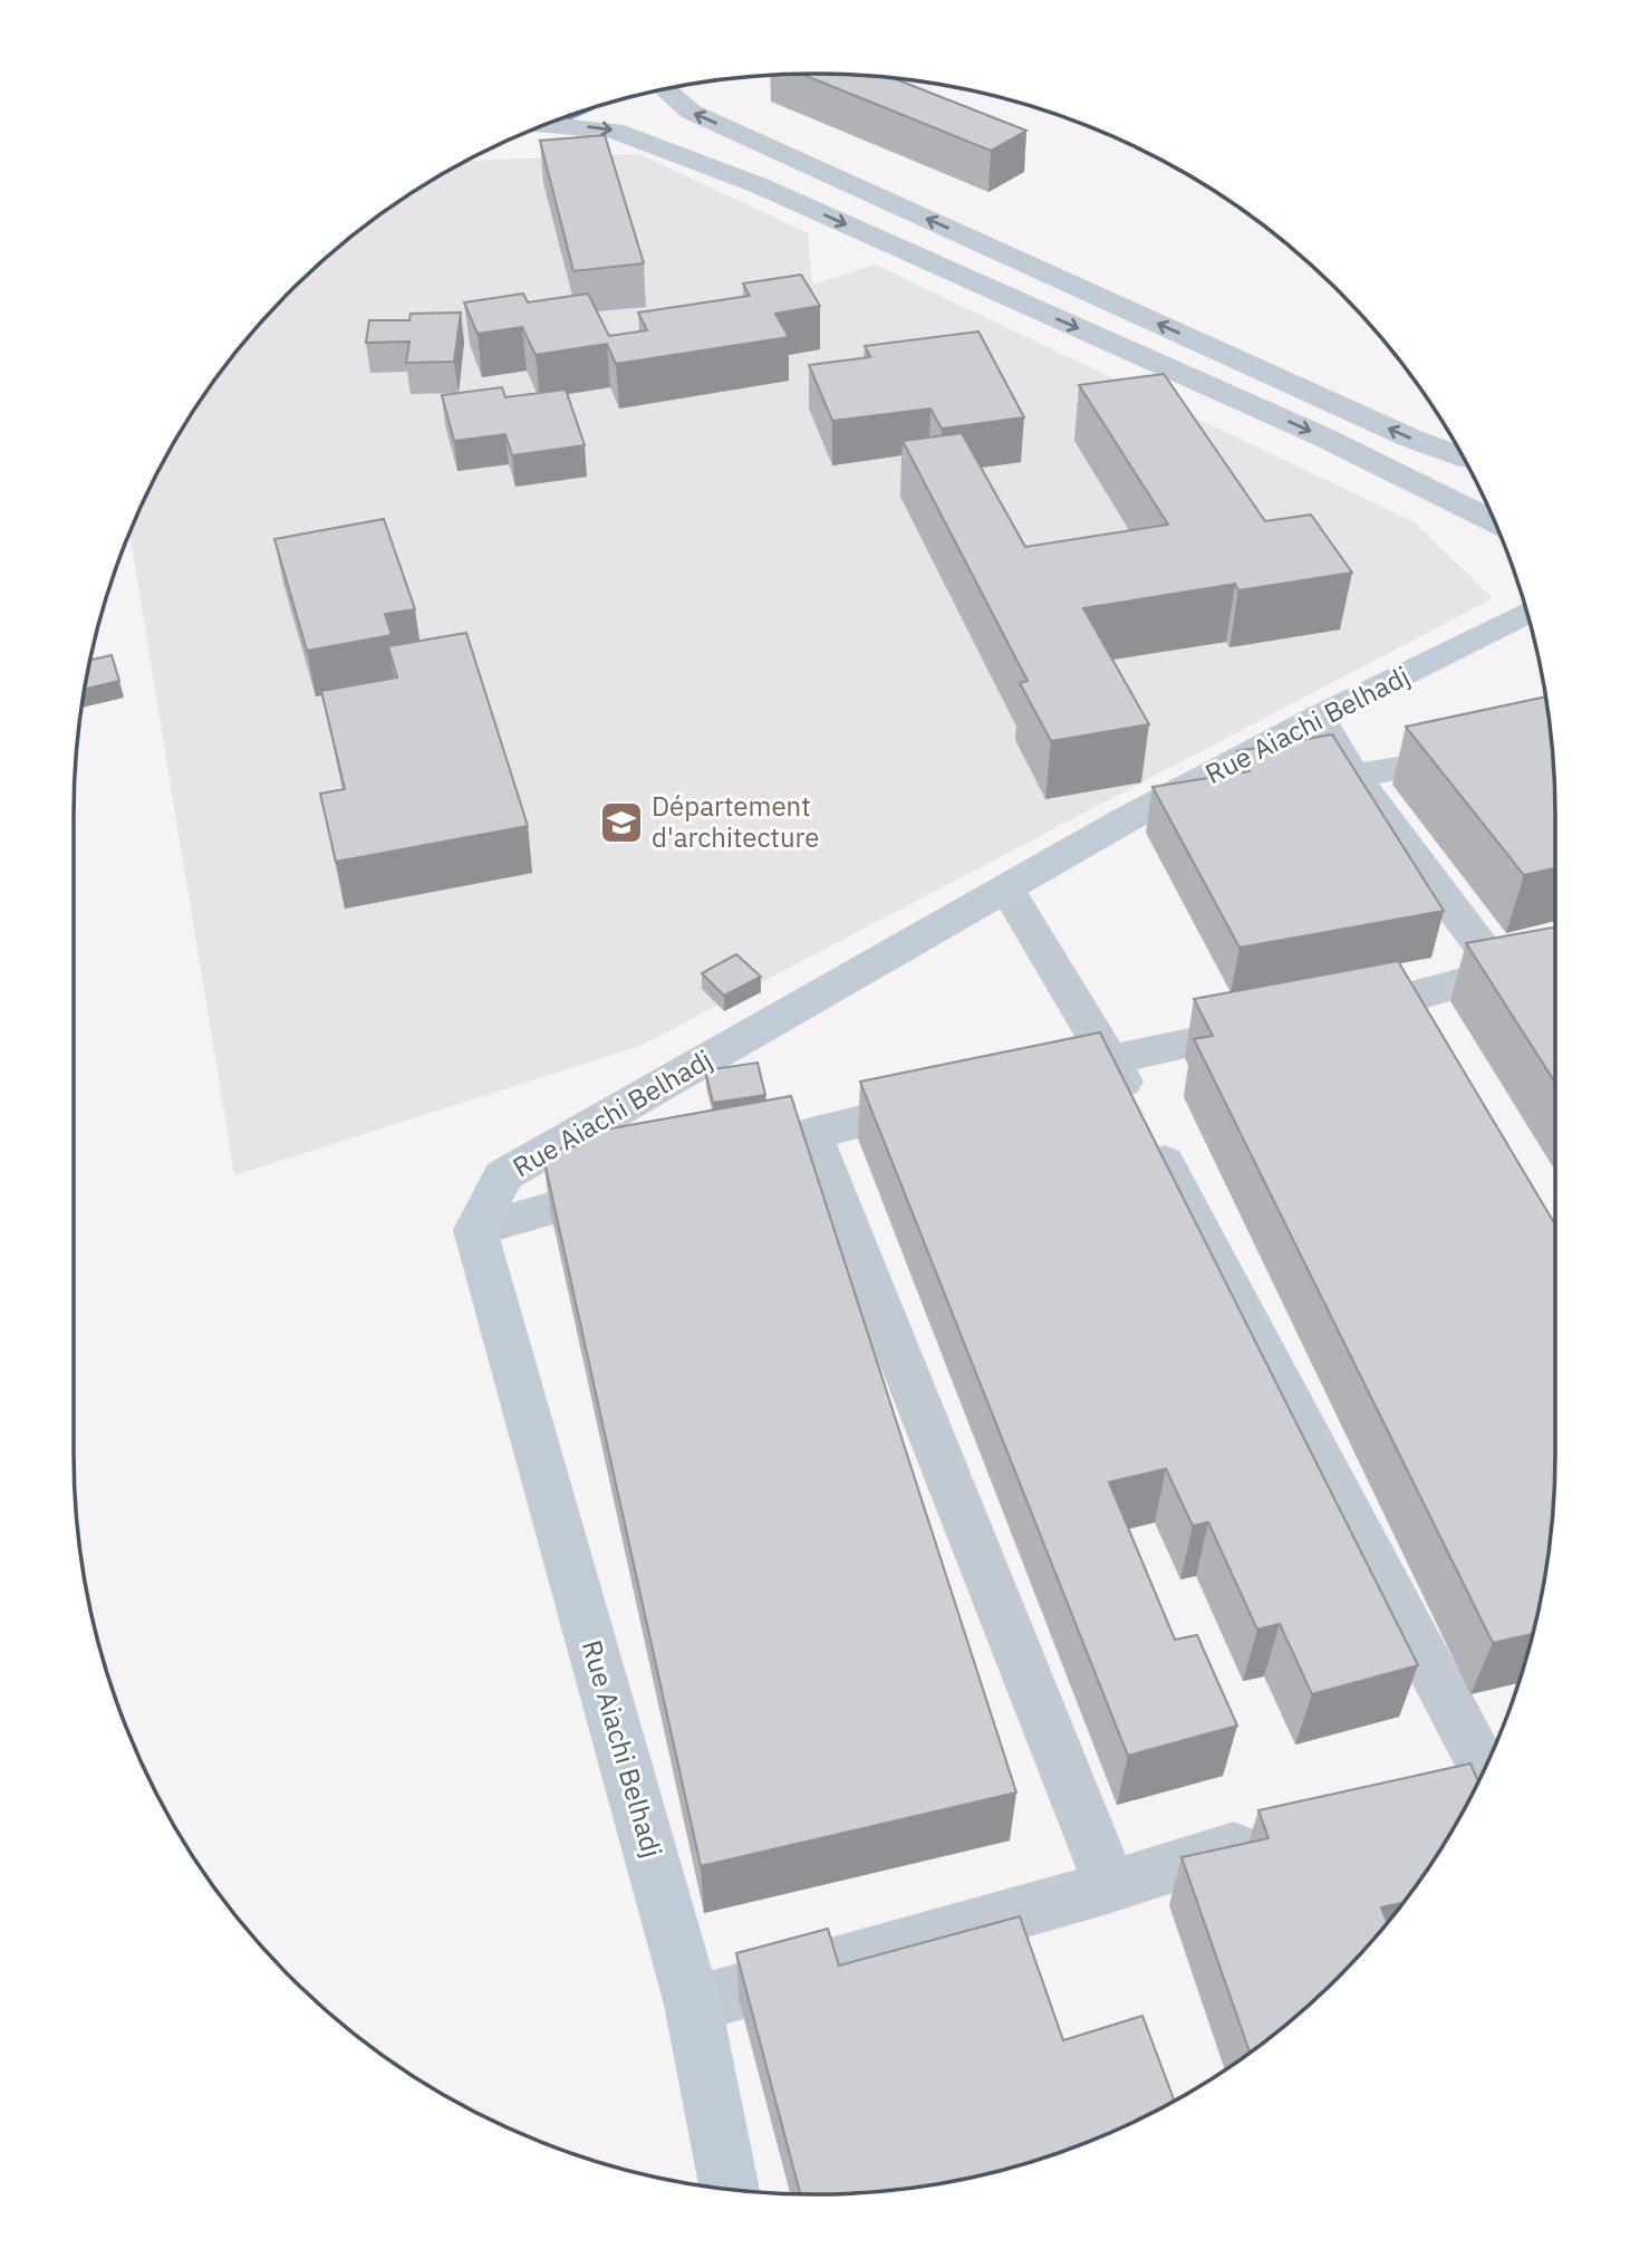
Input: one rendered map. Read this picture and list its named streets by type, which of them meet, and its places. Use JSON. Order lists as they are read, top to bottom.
{
  "streets": {
    "main road": ["Rue Aiachi Belhadj"]
  },
  "places": {
    "school or university": ["Département d'architecture"]
  }
}
